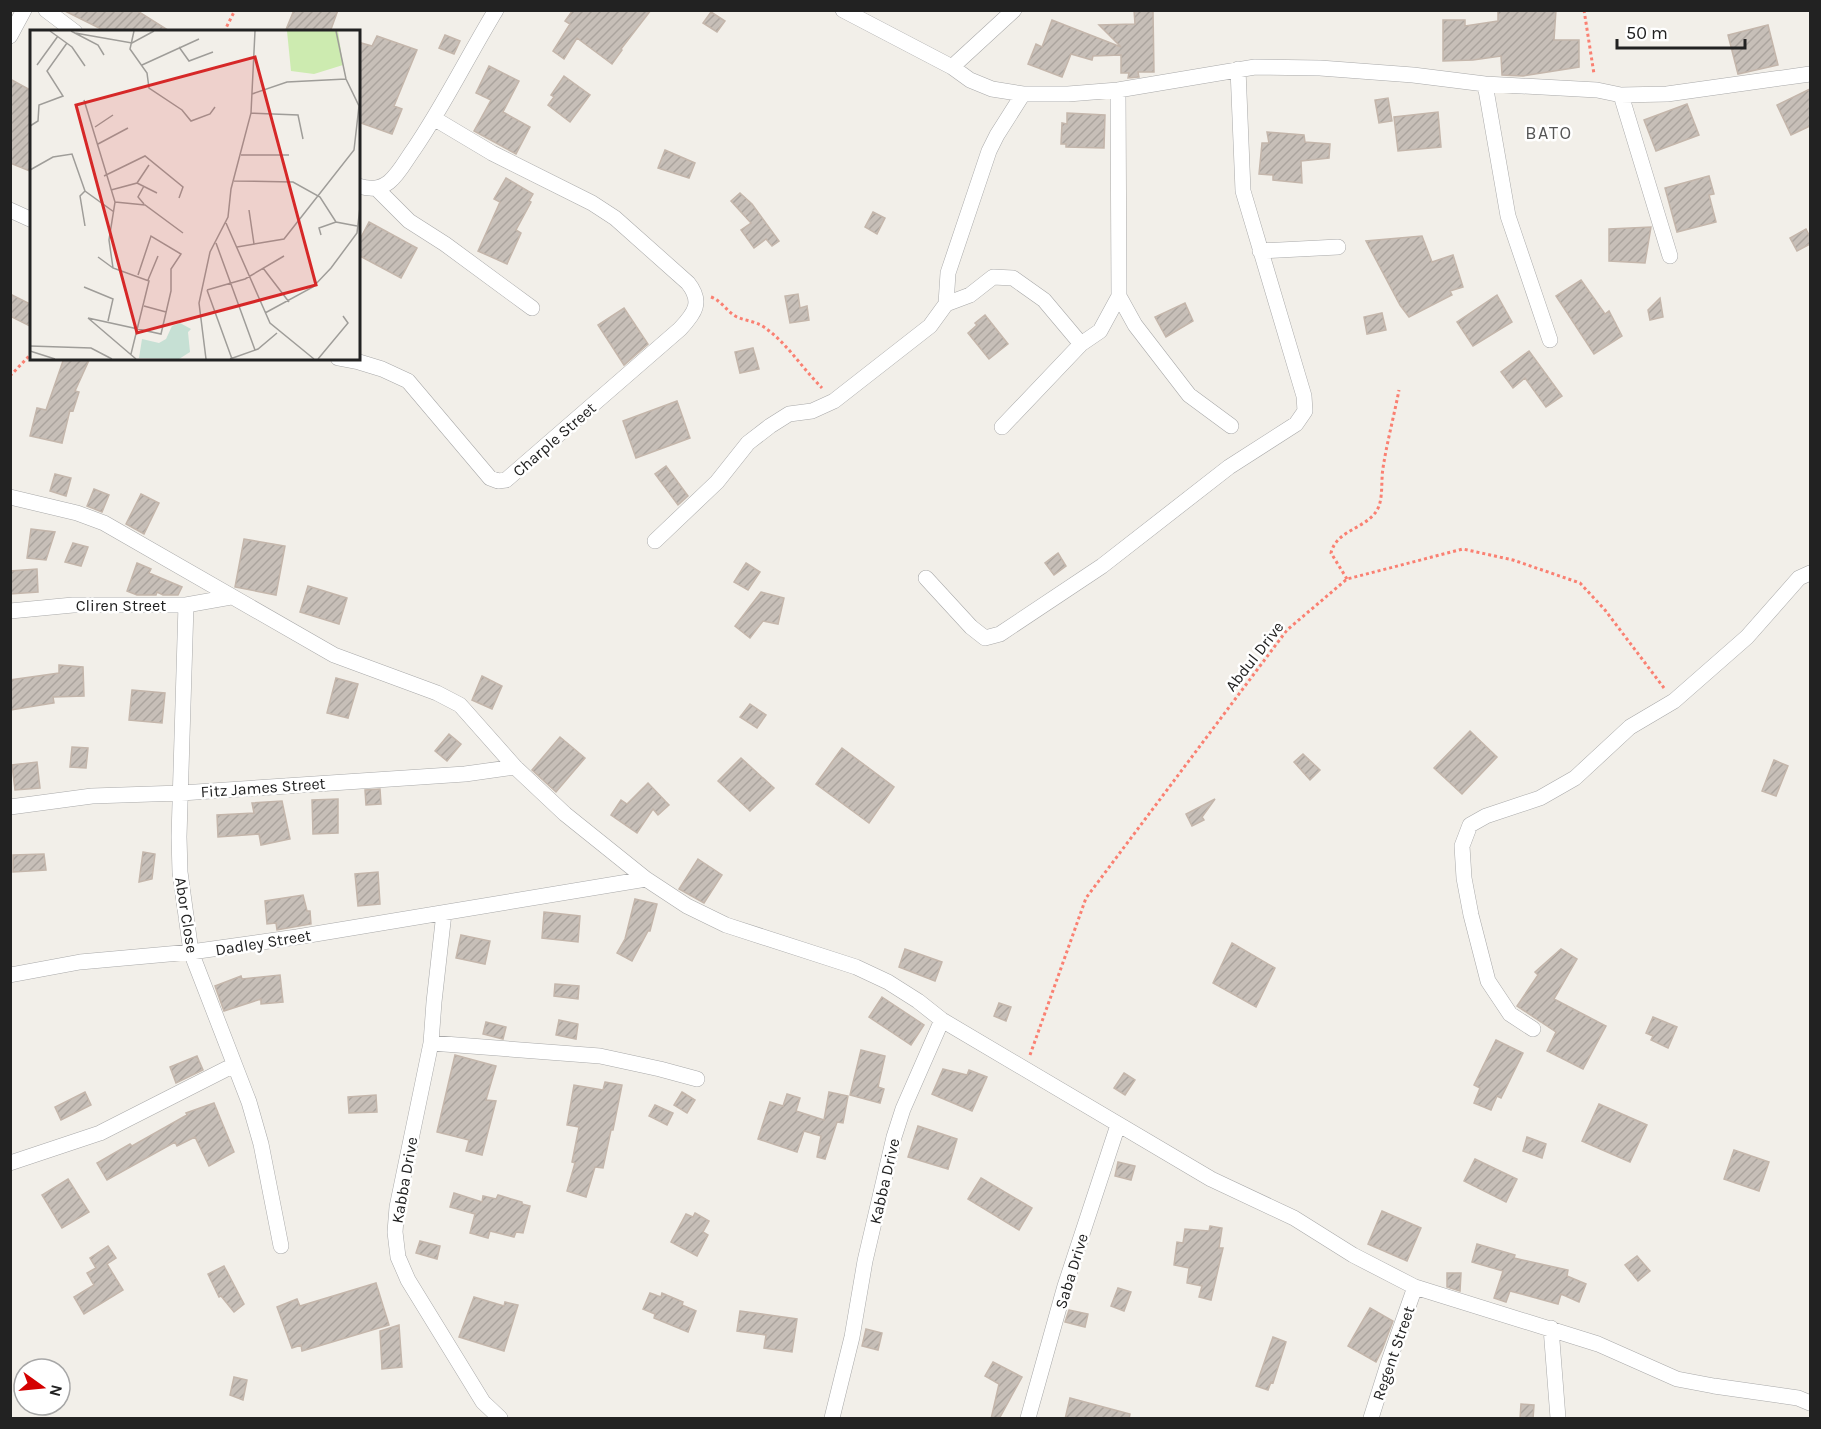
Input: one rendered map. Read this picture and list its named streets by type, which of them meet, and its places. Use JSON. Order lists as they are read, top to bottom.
{
  "streets": {
    "street": [
      "Charple Street",
      "Cliren Street",
      "Fitz James Street",
      "Abor Close",
      "Dadley Street",
      "Kabba Drive",
      "Saba Drive",
      "Regent Street"
    ],
    "path": ["Abdul Drive"]
  },
  "crossings": [
    ["Cliren Street", "Abor Close"],
    ["Fitz James Street", "Abor Close"],
    ["Abor Close", "Dadley Street"],
    ["Dadley Street", "Kabba Drive"]
  ],
  "districts": ["BATO"],
  "scale_bar": "50 m",
  "north": "right"
}
